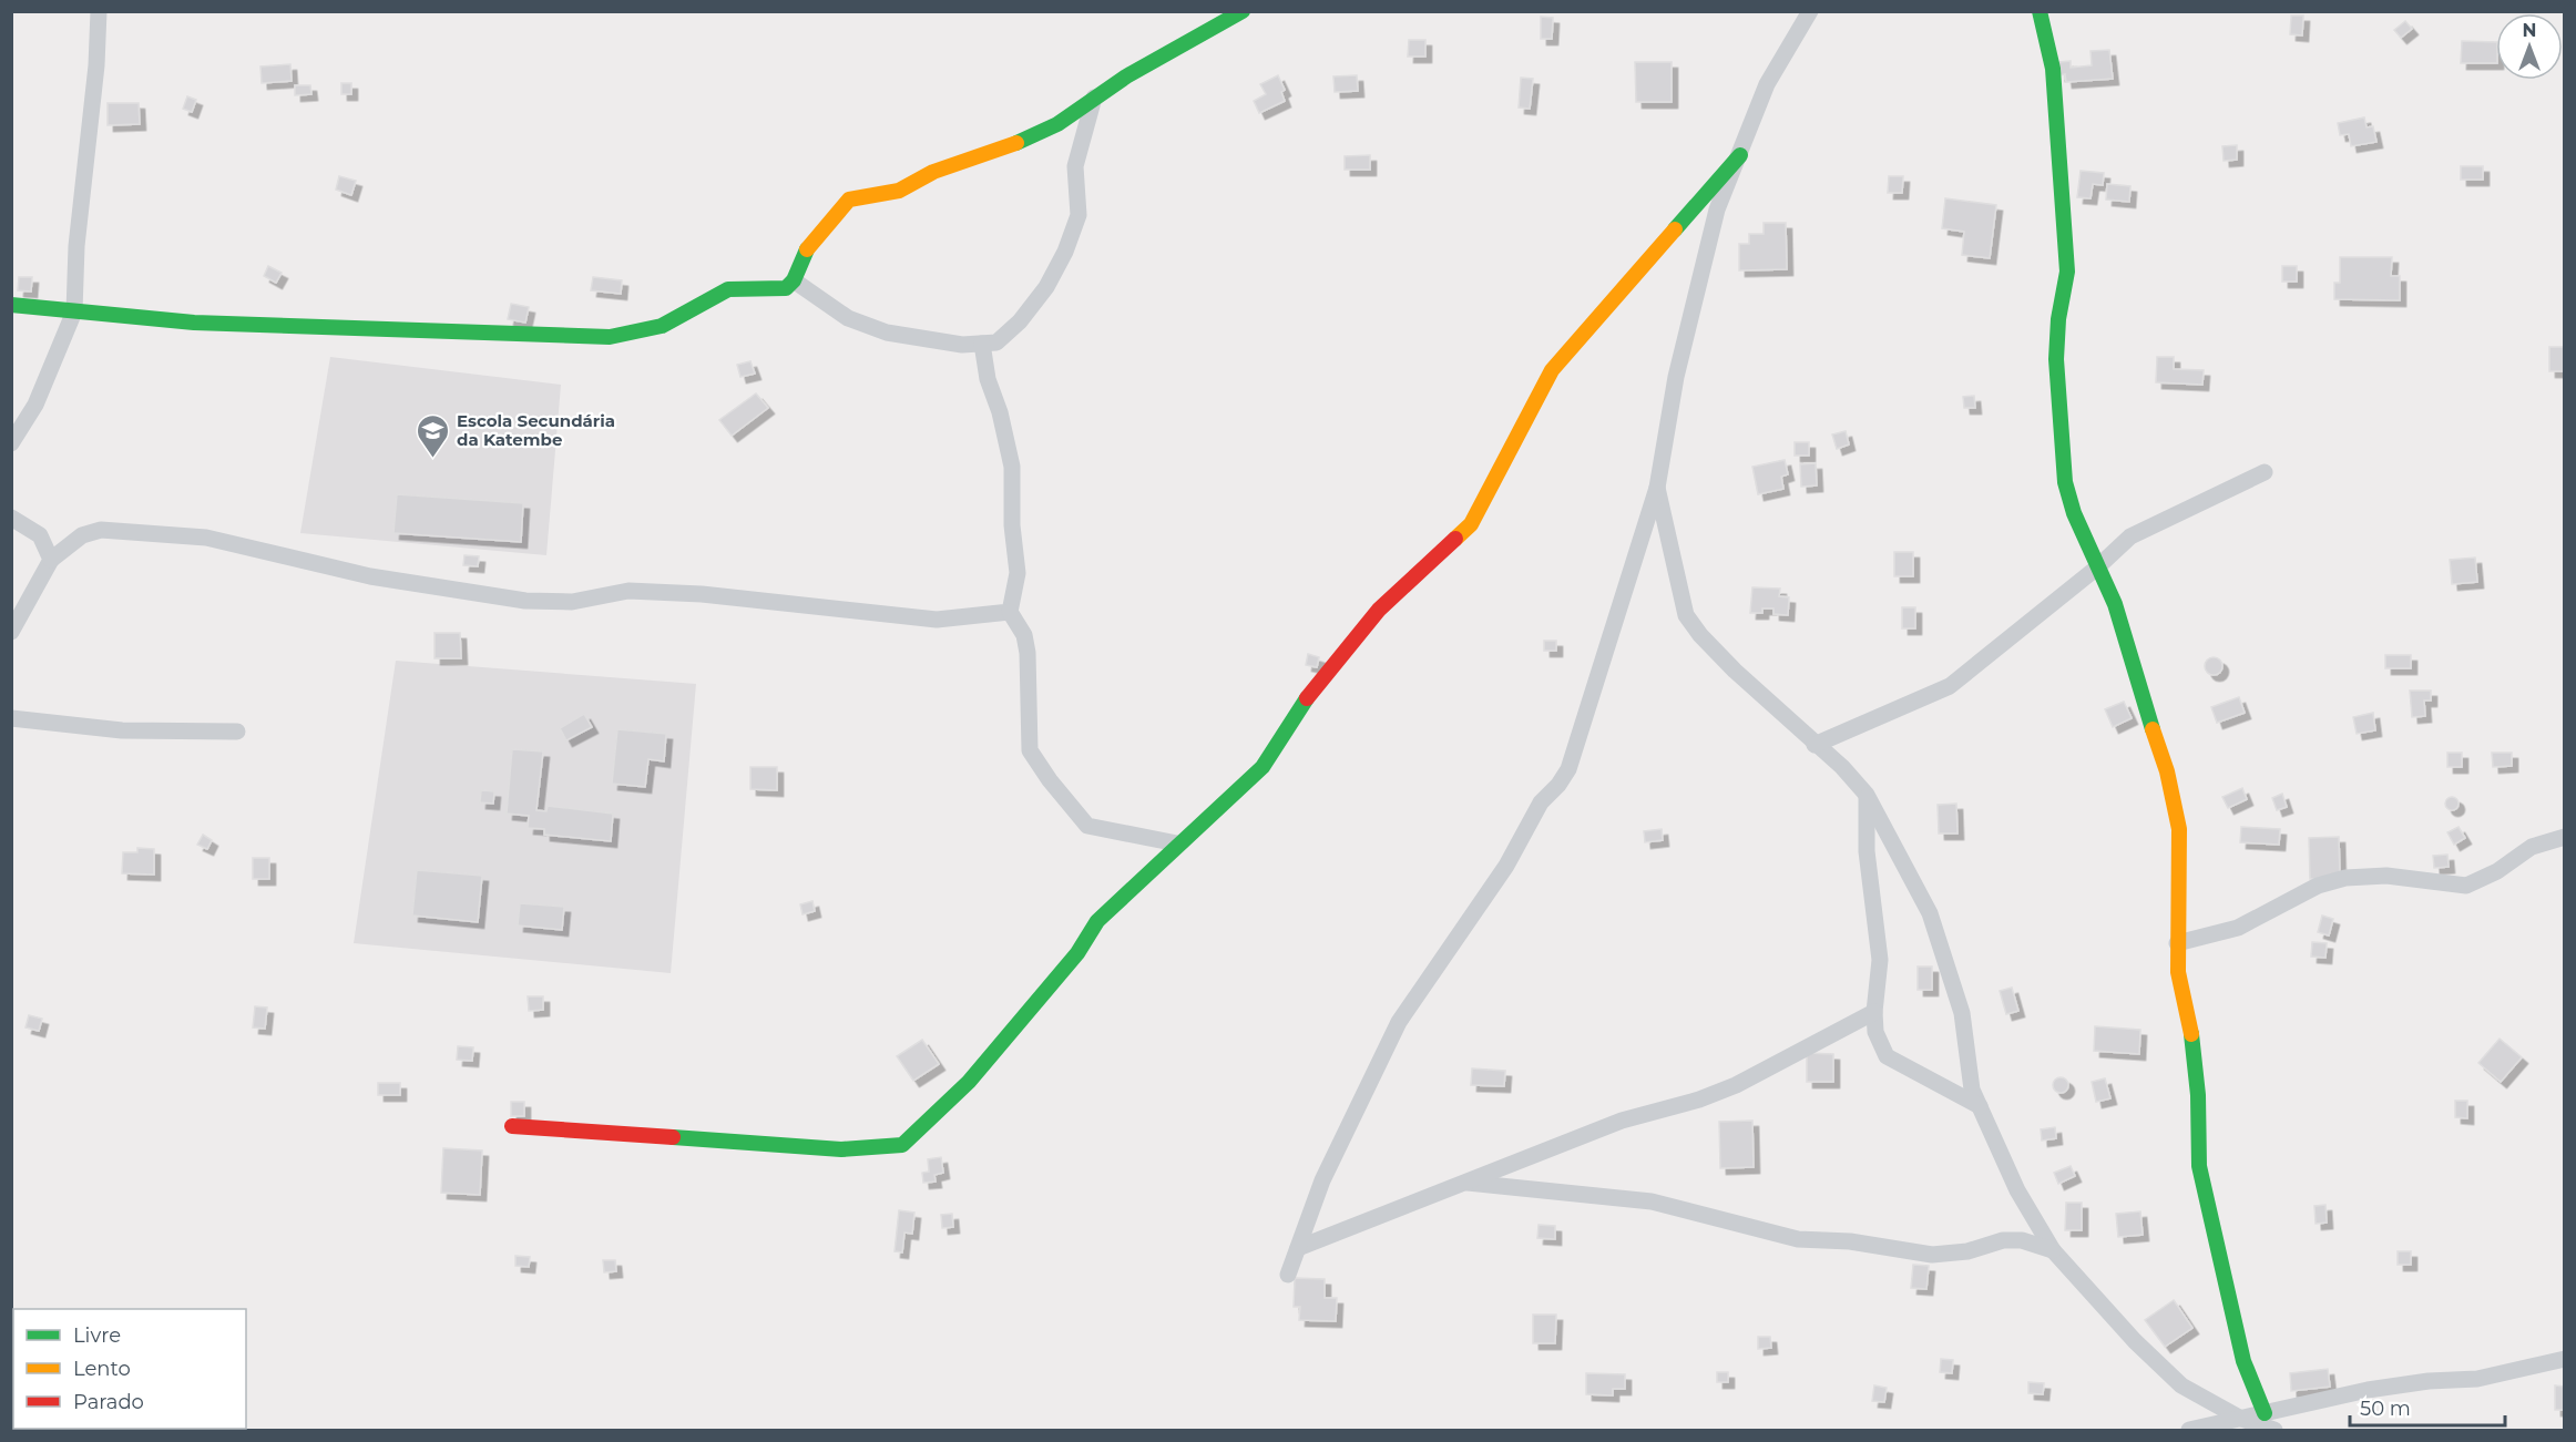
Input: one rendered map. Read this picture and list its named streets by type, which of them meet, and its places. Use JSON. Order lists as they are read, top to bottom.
{
  "places": {
    "school or university": ["Escola Secundária da Katembe"]
  },
  "legend": ["Livre", "Lento", "Parado"],
  "scale_bar": "50 m",
  "north": "top"
}
